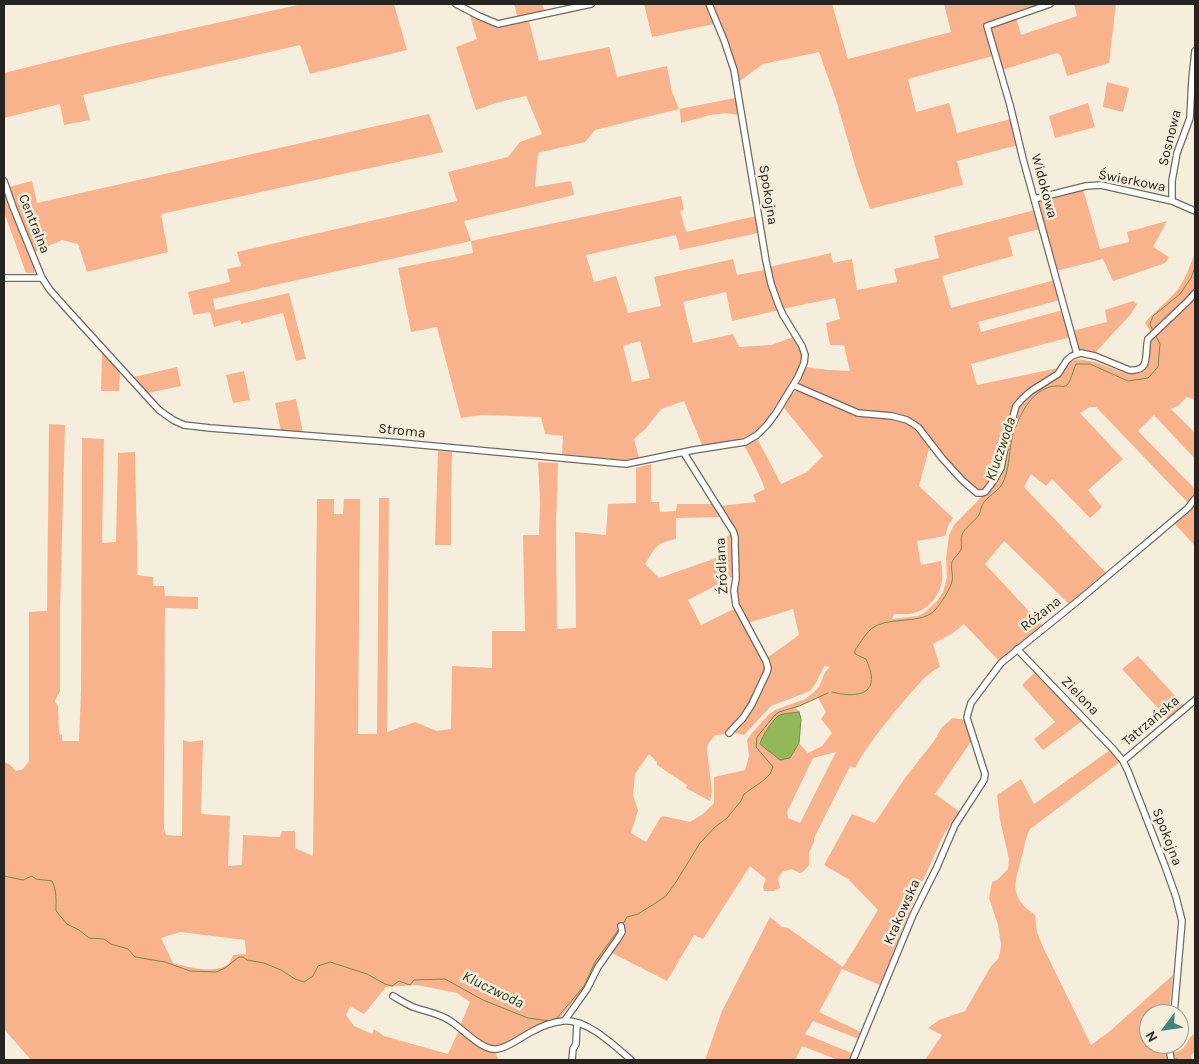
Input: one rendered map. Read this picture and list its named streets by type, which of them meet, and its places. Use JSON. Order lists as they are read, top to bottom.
{
  "streets": {
    "street": [
      "Sosnowa",
      "Świerkowa",
      "Widokowa",
      "Spokojna",
      "Centralna",
      "Stroma",
      "Źródlana",
      "Różana",
      "Zielona",
      "Tatrzańska",
      "Krakowska"
    ]
  },
  "crossings": [
    ["Sosnowa", "Świerkowa"],
    ["Świerkowa", "Widokowa"],
    ["Spokojna", "Stroma"],
    ["Spokojna", "Zielona"],
    ["Spokojna", "Tatrzańska"],
    ["Centralna", "Stroma"],
    ["Stroma", "Źródlana"],
    ["Różana", "Zielona"],
    ["Różana", "Krakowska"],
    ["Zielona", "Tatrzańska"]
  ],
  "water": ["Kluczwoda"],
  "north": "bottom left"
}
